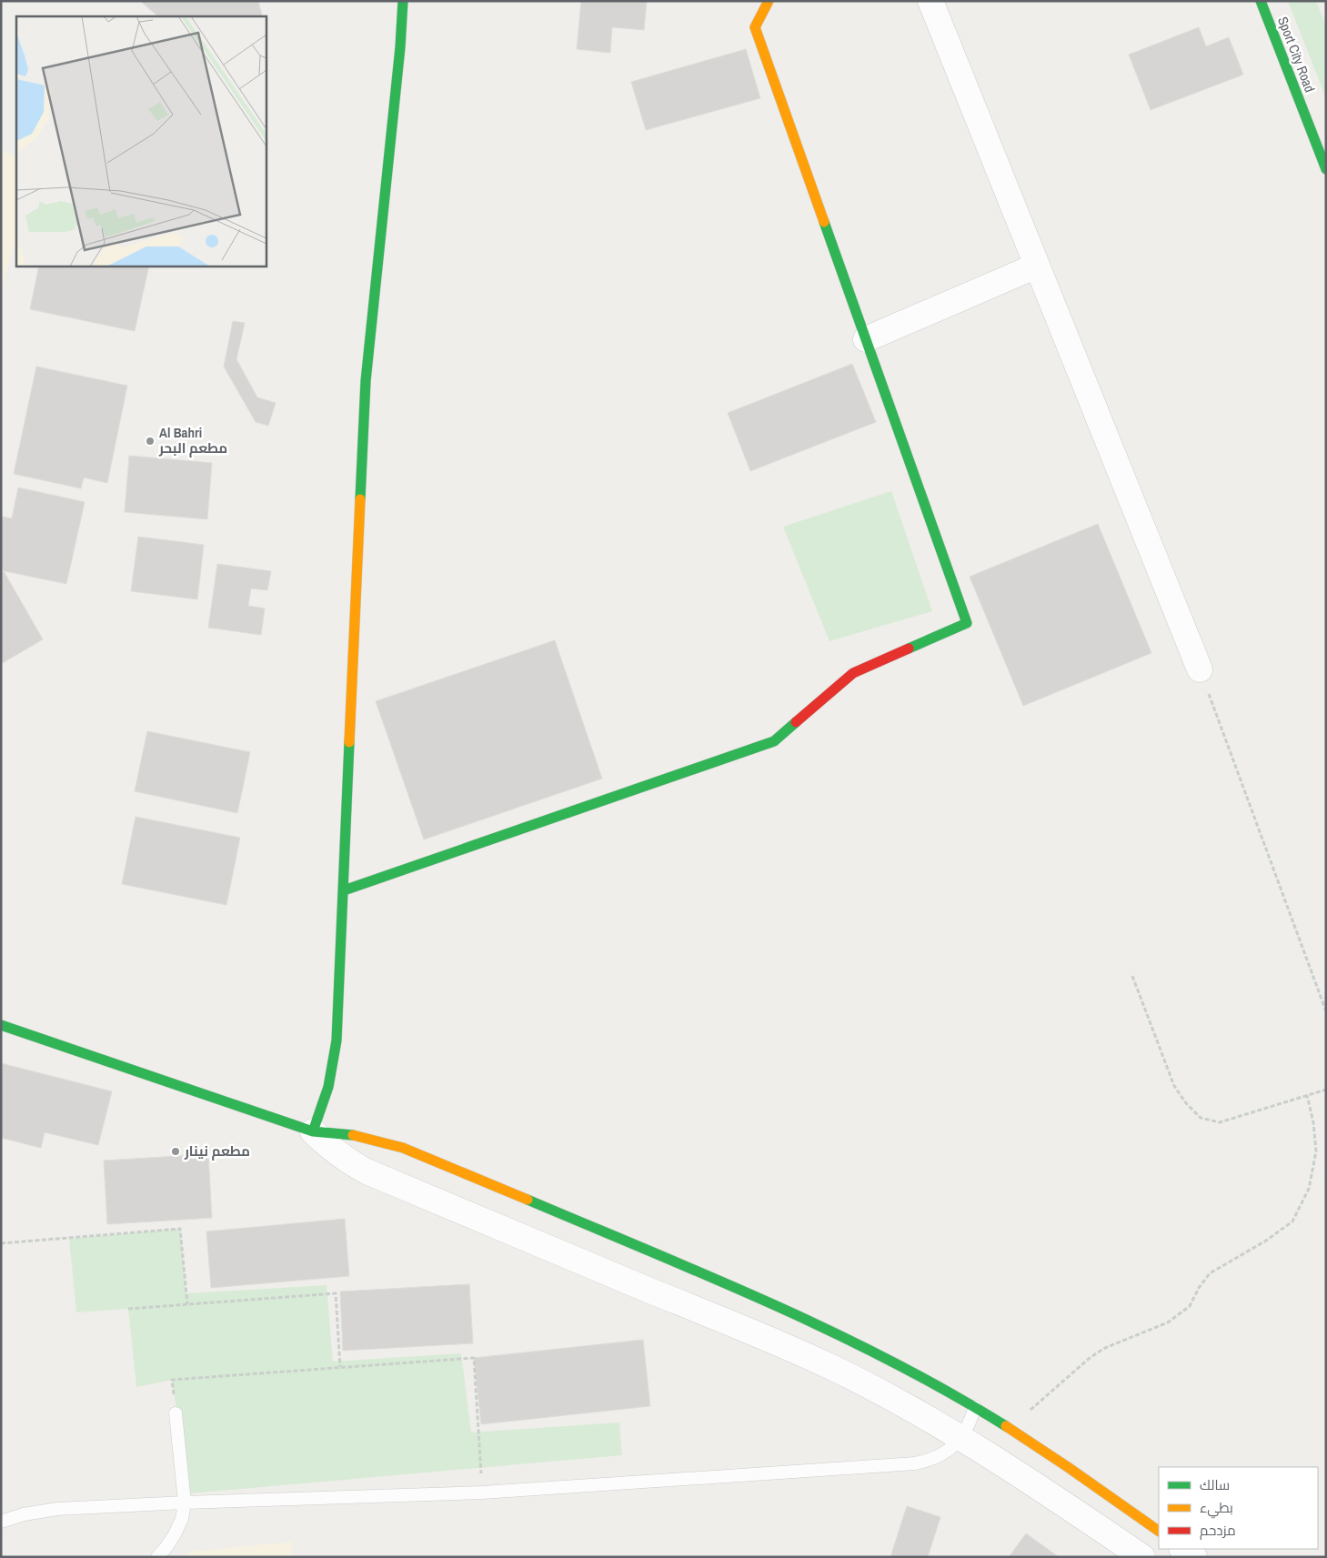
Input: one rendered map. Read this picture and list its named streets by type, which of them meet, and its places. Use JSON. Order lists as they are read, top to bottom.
{
  "streets": {
    "street": ["Sport City Road"]
  },
  "places": ["Al Bahri مطعم البحر", "مطعم نينار"],
  "legend": ["سالك", "بطيء", "مزدحم"]
}
